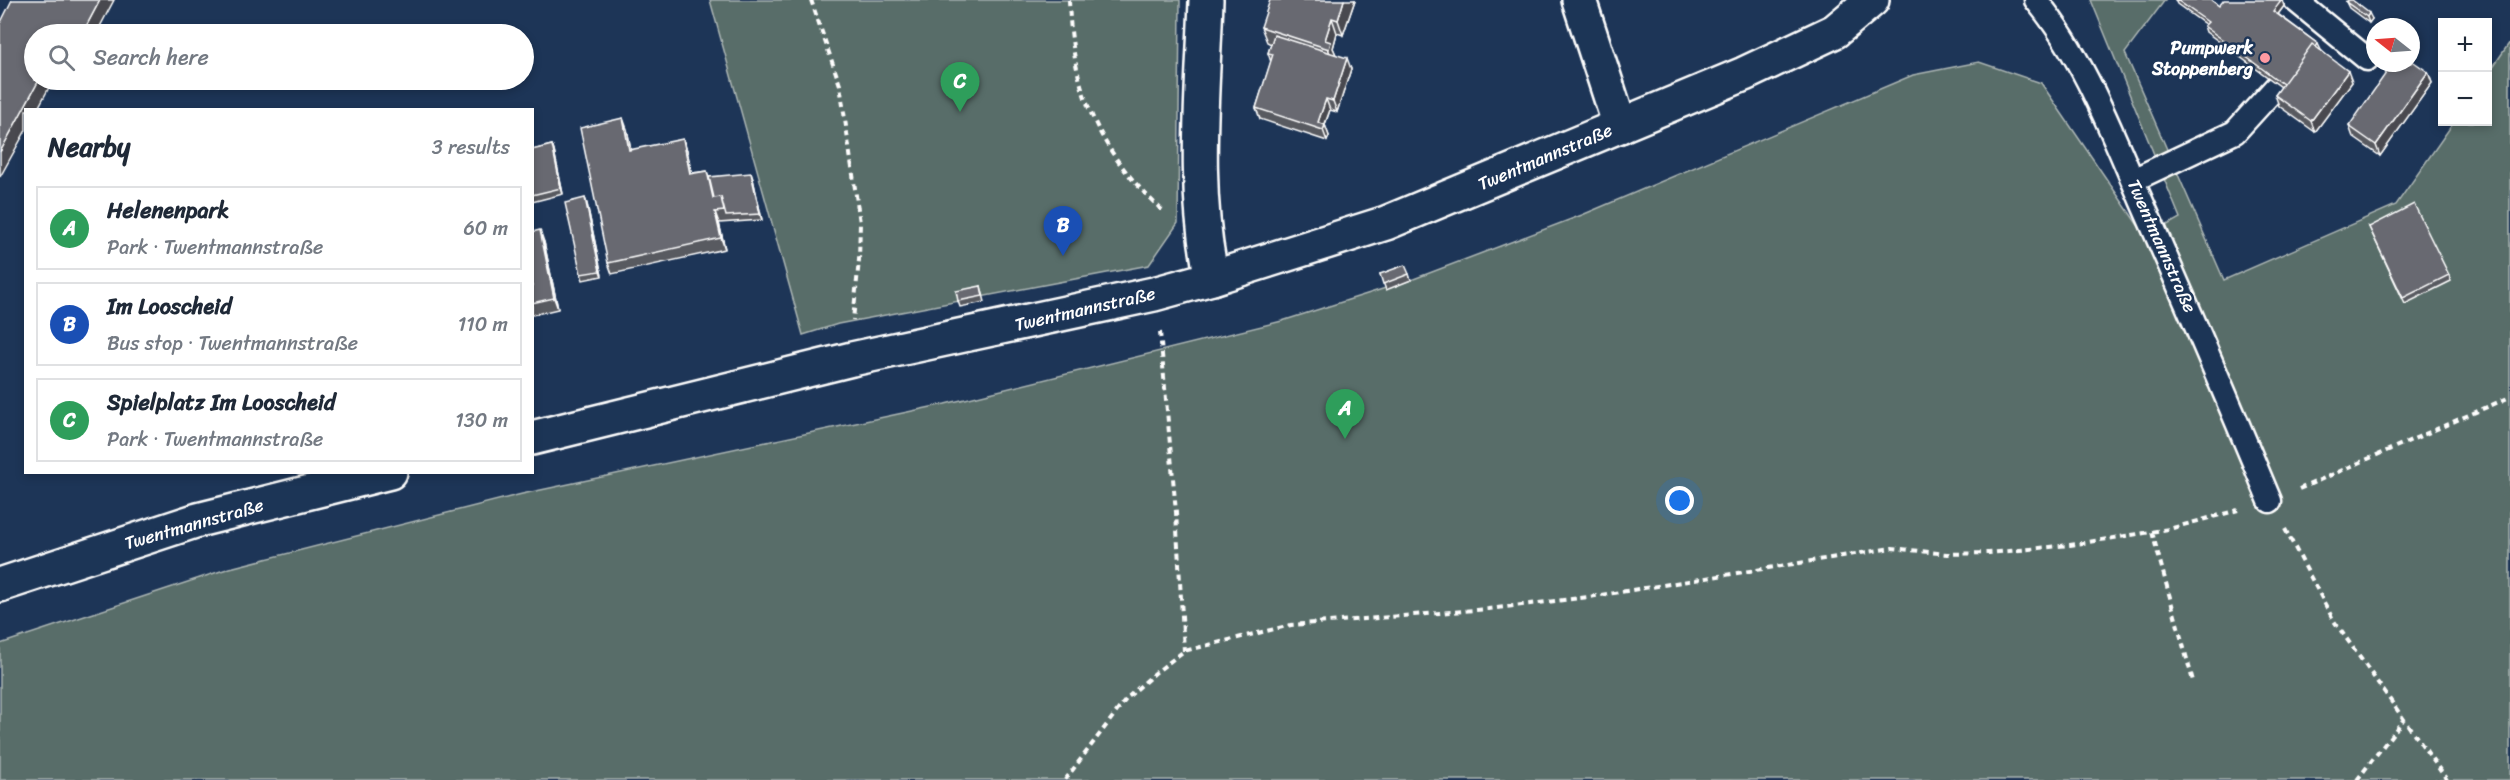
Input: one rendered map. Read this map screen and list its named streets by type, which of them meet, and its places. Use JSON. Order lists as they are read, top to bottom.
{
  "streets": {
    "street": ["Twentmannstraße"]
  },
  "places": ["Pumpwerk Stoppenberg"],
  "north": "left",
  "page": {
    "map_buttons": ["+", "−"],
    "search": "Search here",
    "pins": ["C", "B", "A"],
    "heading": ["Nearby", "3 results"],
    "list": [
      {
        "mark": "A",
        "name": "Helenenpark",
        "note": "Park · Twentmannstraße",
        "value": "60 m"
      },
      {
        "mark": "B",
        "name": "Im Looscheid",
        "note": "Bus stop · Twentmannstraße",
        "value": "110 m"
      },
      {
        "mark": "C",
        "name": "Spielplatz Im Looscheid",
        "note": "Park · Twentmannstraße",
        "value": "130 m"
      }
    ]
  }
}
